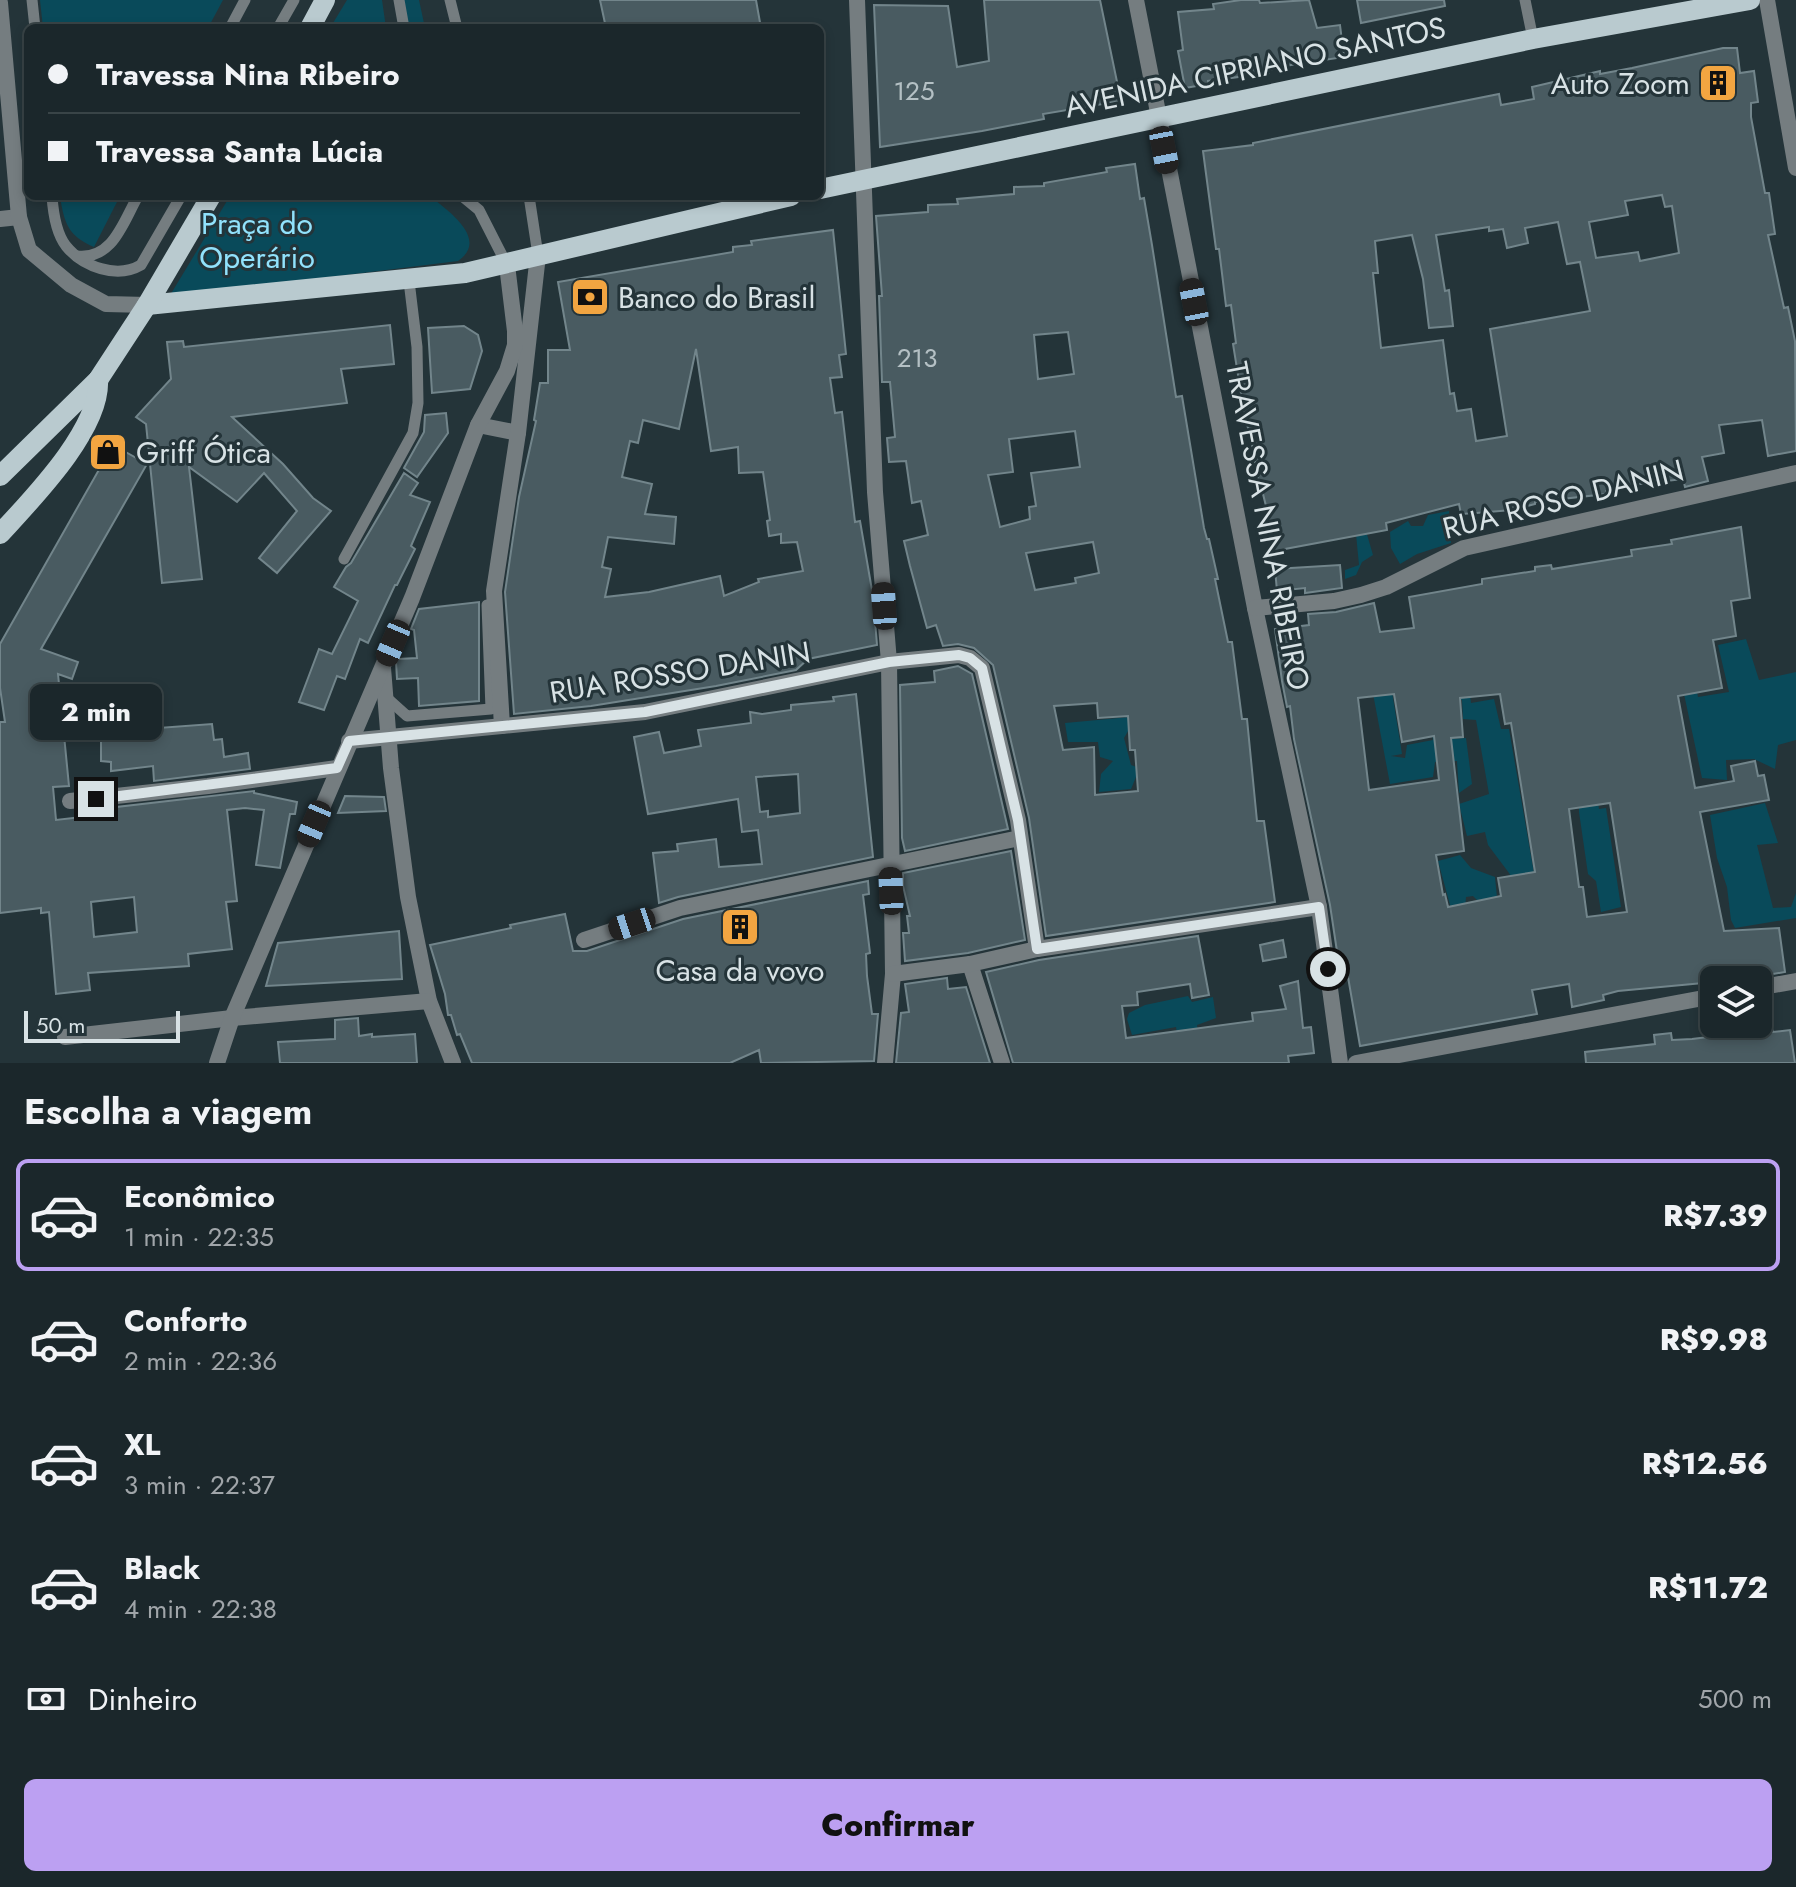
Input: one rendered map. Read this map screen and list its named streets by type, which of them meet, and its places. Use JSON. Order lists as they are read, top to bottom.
{
  "streets": {
    "main road": ["AVENIDA CIPRIANO SANTOS"],
    "street": ["RUA ROSO DANIN", "TRAVESSA NINA RIBEIRO", "RUA ROSSO DANIN"]
  },
  "crossings": [
    ["AVENIDA CIPRIANO SANTOS", "TRAVESSA NINA RIBEIRO"],
    ["RUA ROSO DANIN", "TRAVESSA NINA RIBEIRO"]
  ],
  "parks": ["Praça do Operário"],
  "places": {
    "building": ["Auto Zoom", "Casa da vovo"],
    "bank": ["Banco do Brasil"],
    "shop": ["Griff Ótica"]
  },
  "house_numbers": ["125", "213"],
  "scale_bar": "50 m",
  "page": {
    "banner": ["Travessa Nina Ribeiro", "Travessa Santa Lúcia"],
    "bubble": "2 min",
    "scale": "50 m",
    "heading": "Escolha a viagem",
    "list": [
      {
        "name": "Econômico",
        "note": "1 min · 22:35",
        "value": "R$7.39"
      },
      {
        "name": "Conforto",
        "note": "2 min · 22:36",
        "value": "R$9.98"
      },
      {
        "name": "XL",
        "note": "3 min · 22:37",
        "value": "R$12.56"
      },
      {
        "name": "Black",
        "note": "4 min · 22:38",
        "value": "R$11.72"
      }
    ],
    "pay": ["Dinheiro", "500 m"],
    "buttons": "Confirmar"
  }
}
